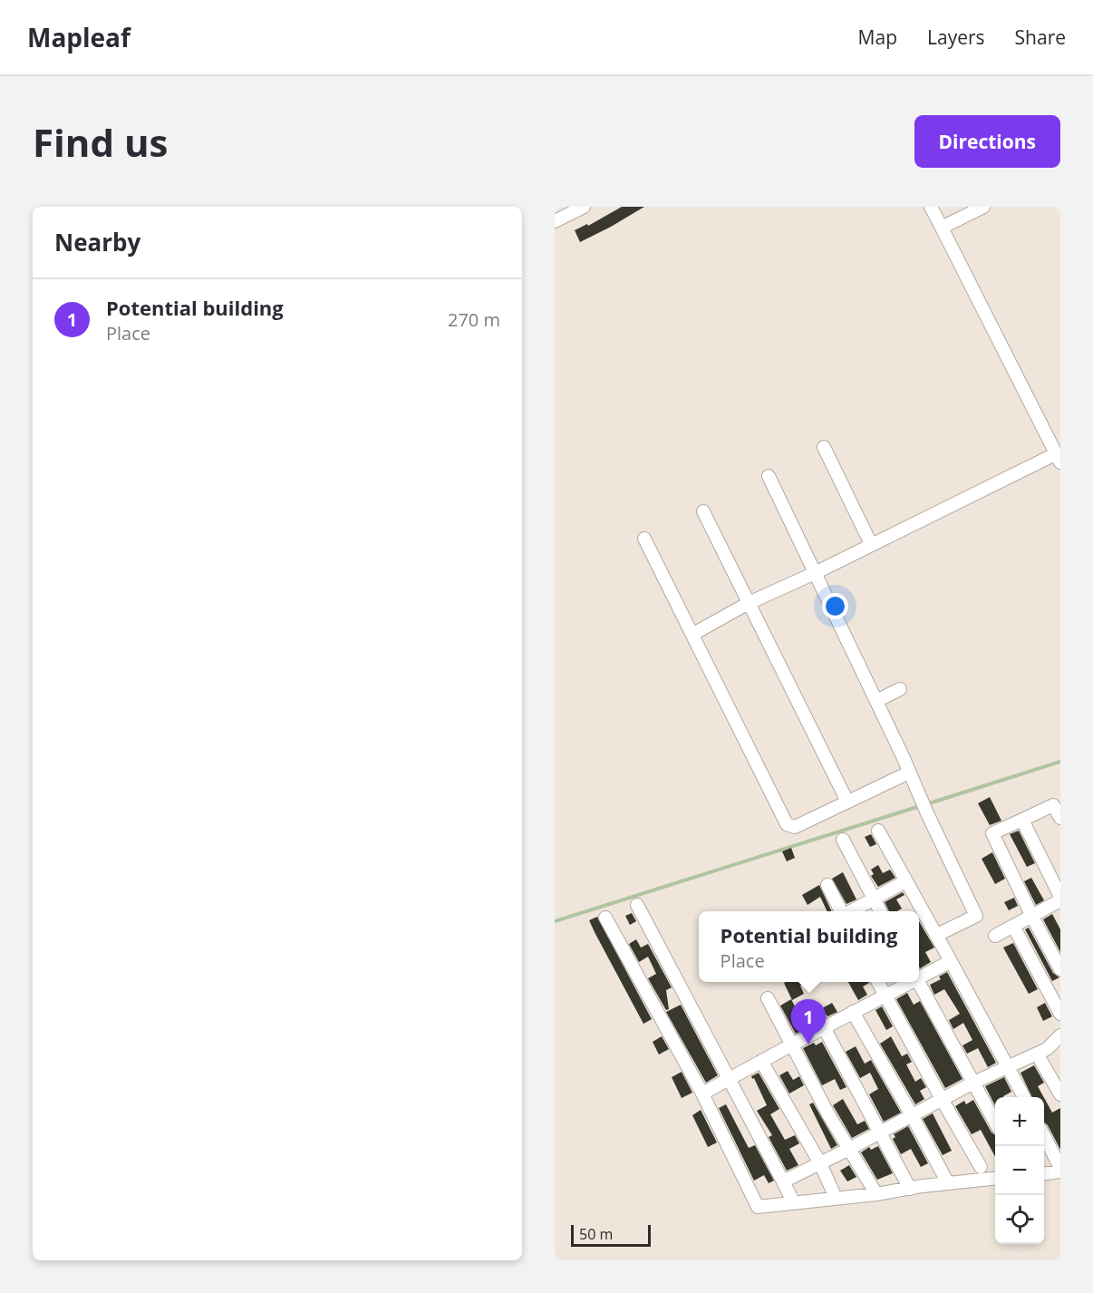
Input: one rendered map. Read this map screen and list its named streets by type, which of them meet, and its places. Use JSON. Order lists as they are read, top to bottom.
{
  "scale_bar": "50 m",
  "page": {
    "header": "Mapleaf",
    "nav": ["Map", "Layers", "Share"],
    "buttons": "Directions",
    "title": "Find us",
    "heading": "Nearby",
    "list": [
      {
        "mark": "1",
        "name": "Potential building",
        "note": "Place",
        "value": "270 m"
      }
    ],
    "popup": ["Potential building", "Place"],
    "pins": "1",
    "map_buttons": ["+", "−"],
    "scale": "50 m"
  }
}
